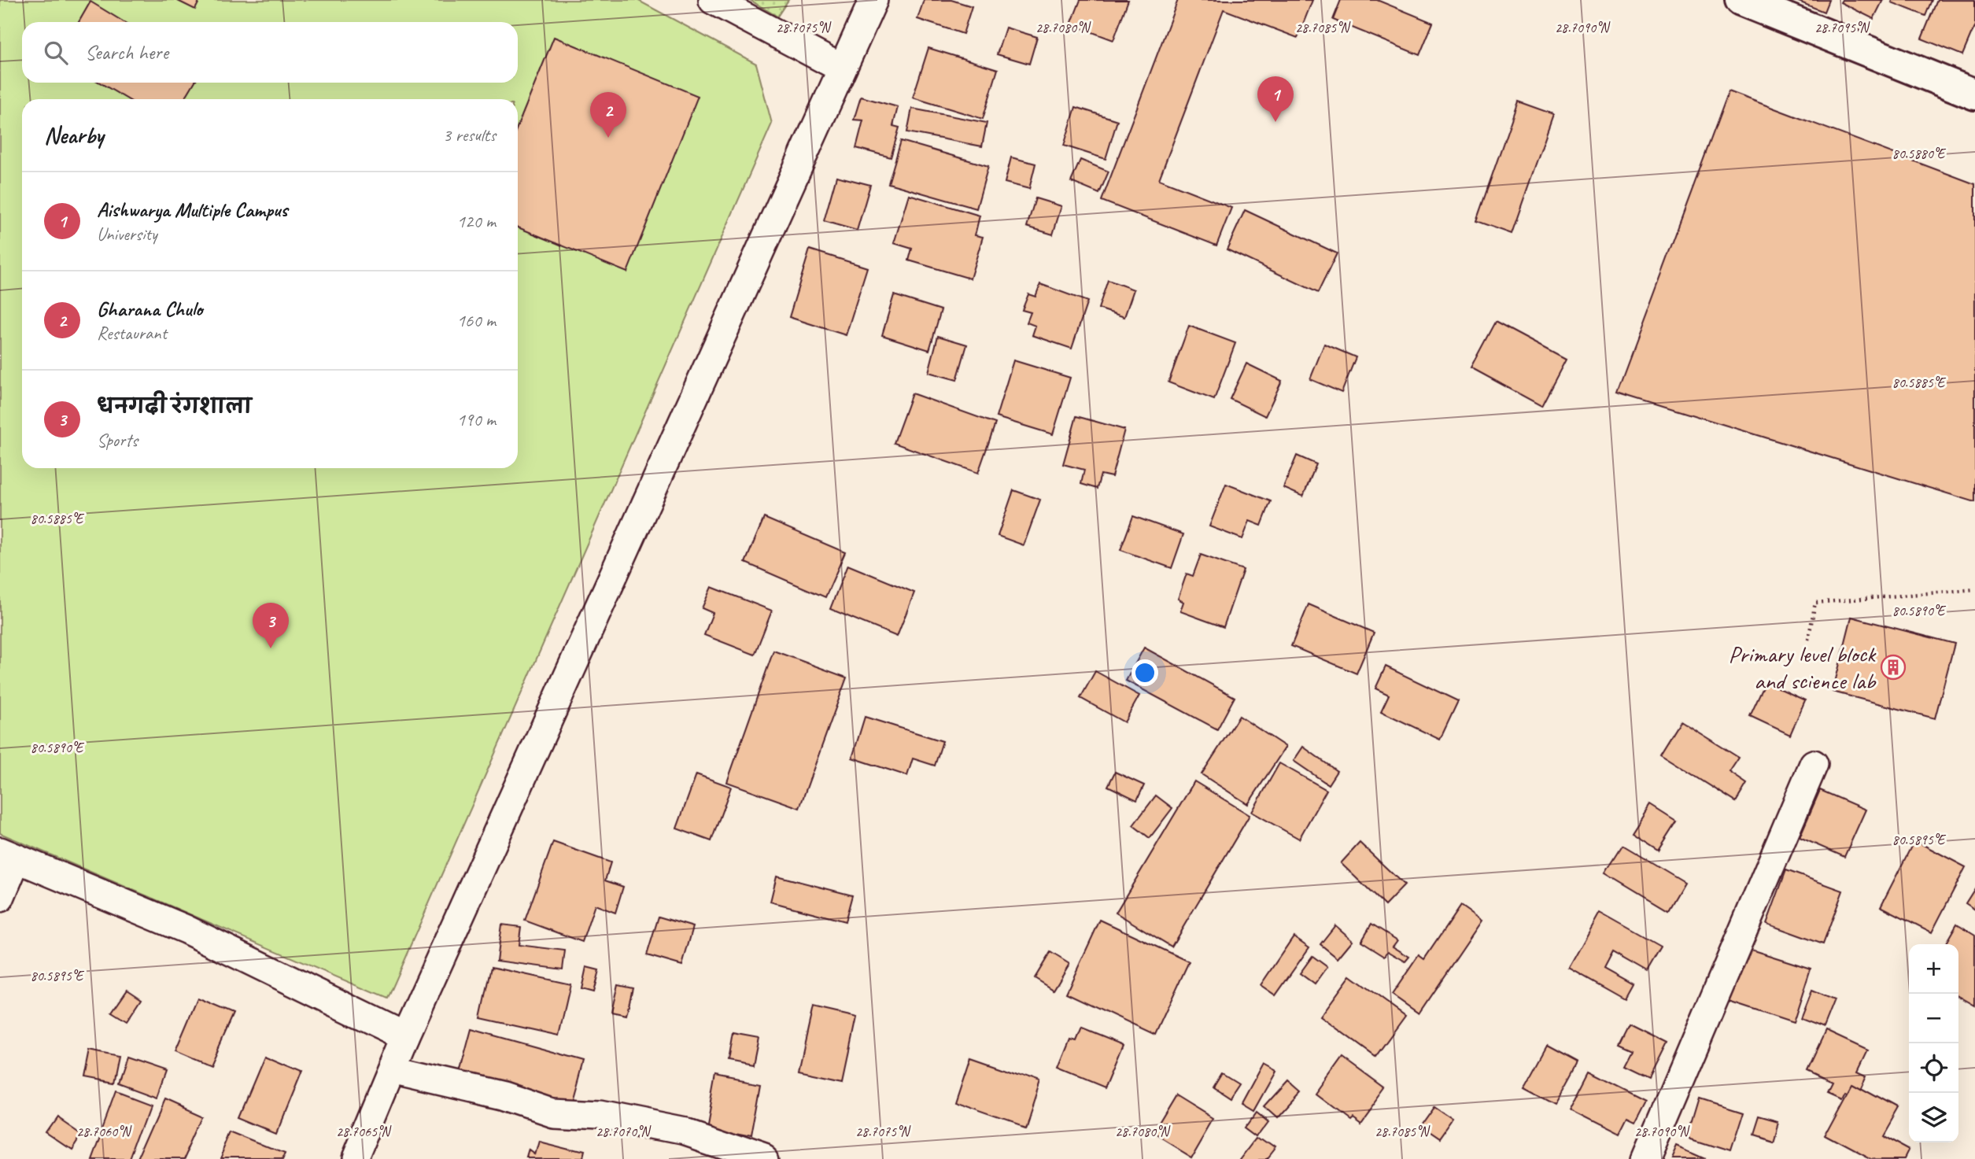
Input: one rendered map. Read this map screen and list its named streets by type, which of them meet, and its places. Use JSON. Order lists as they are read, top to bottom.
{
  "places": {
    "building": ["Primary level block and science lab"]
  },
  "page": {
    "search": "Search here",
    "pins": ["1", "2", "3"],
    "heading": ["Nearby", "3 results"],
    "list": [
      {
        "mark": "1",
        "name": "Aishwarya Multiple Campus",
        "note": "University",
        "value": "120 m"
      },
      {
        "mark": "2",
        "name": "Gharana Chulo",
        "note": "Restaurant",
        "value": "160 m"
      },
      {
        "mark": "3",
        "name": "धनगढी रंगशाला",
        "note": "Sports",
        "value": "190 m"
      }
    ],
    "map_buttons": ["+", "−"]
  },
  "coordinates": [
    "28.7075°N",
    "28.7080°N",
    "28.7085°N",
    "28.7090°N",
    "28.7095°N",
    "80.5880°E",
    "80.5885°E",
    "80.5890°E",
    "80.5895°E",
    "28.7060°N",
    "28.7065°N",
    "28.7070°N"
  ]
}
